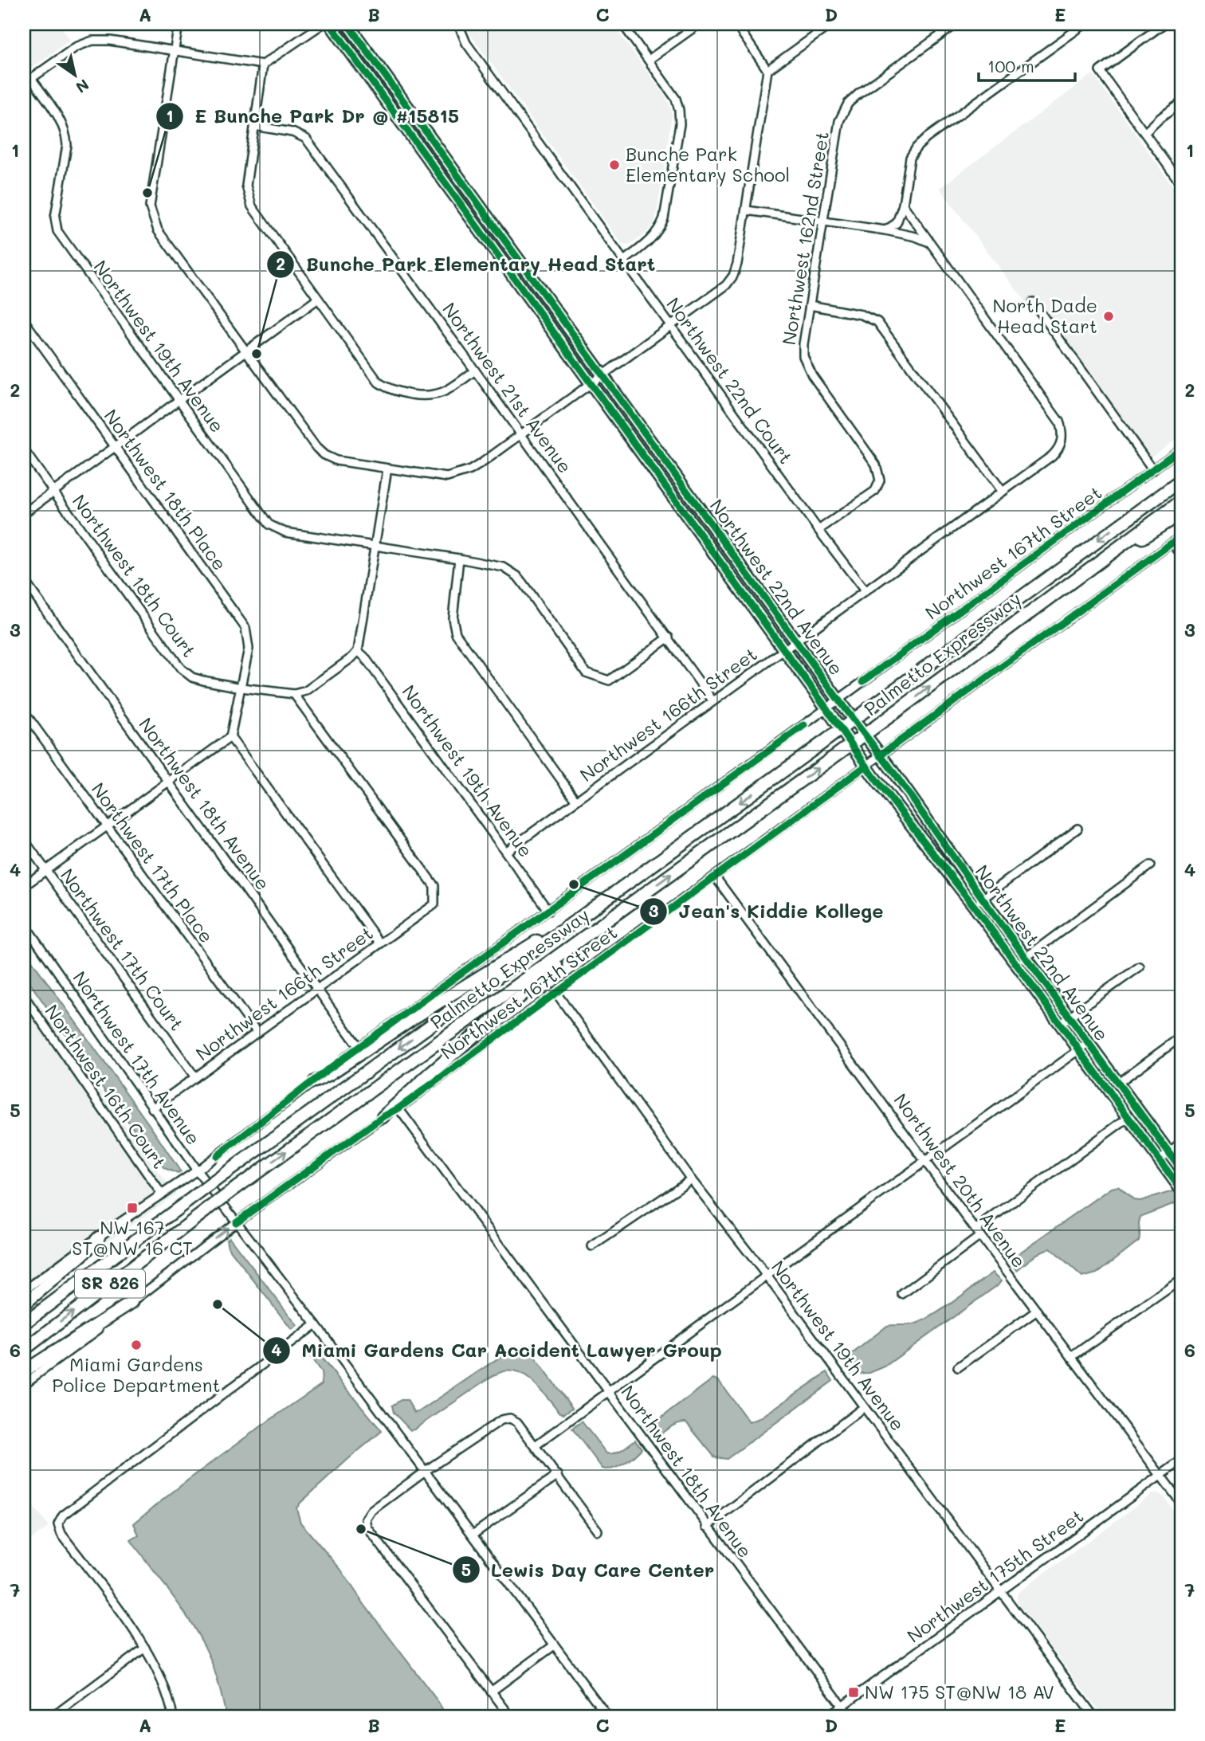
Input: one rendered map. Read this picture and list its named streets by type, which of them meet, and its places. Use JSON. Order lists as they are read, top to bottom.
{
  "streets": {
    "highway": ["Palmetto Expressway", "SR 826"],
    "main road": ["Northwest 22nd Avenue"],
    "street": [
      "Northwest 162nd Street",
      "Northwest 19th Avenue",
      "Northwest 22nd Court",
      "Northwest 21st Avenue",
      "Northwest 18th Place",
      "Northwest 167th Street",
      "Northwest 18th Court",
      "Northwest 166th Street",
      "Northwest 18th Avenue",
      "Northwest 17th Place",
      "Northwest 17th Court",
      "Northwest 17th Avenue",
      "Northwest 16th Court",
      "Northwest 20th Avenue",
      "Northwest 175th Street"
    ]
  },
  "crossings": [
    ["Northwest 162nd Street", "Northwest 22nd Court"],
    ["Northwest 19th Avenue", "Northwest 167th Street"],
    ["Northwest 19th Avenue", "Northwest 166th Street"],
    ["Northwest 19th Avenue", "Northwest 175th Street"],
    ["Northwest 22nd Court", "Northwest 166th Street"],
    ["Northwest 21st Avenue", "Northwest 166th Street"],
    ["Northwest 18th Place", "Northwest 18th Court"],
    ["Northwest 167th Street", "Northwest 22nd Avenue"],
    ["Northwest 167th Street", "Northwest 18th Avenue"],
    ["Northwest 167th Street", "Northwest 17th Avenue"],
    ["Northwest 167th Street", "Northwest 16th Court"],
    ["Northwest 167th Street", "Northwest 20th Avenue"],
    ["Northwest 18th Court", "Northwest 166th Street"],
    ["Northwest 22nd Avenue", "Northwest 166th Street"],
    ["Northwest 166th Street", "Northwest 18th Avenue"],
    ["Northwest 166th Street", "Northwest 17th Place"],
    ["Northwest 166th Street", "Northwest 17th Court"],
    ["Northwest 166th Street", "Northwest 17th Avenue"],
    ["Northwest 18th Avenue", "Northwest 175th Street"],
    ["Northwest 20th Avenue", "Northwest 175th Street"]
  ],
  "places": {
    "other": [
      "Bunche Park Elementary School",
      "E Bunche Park Dr @ #15815",
      "North Dade Head Start",
      "Bunche Park Elementary Head Start",
      "Jean's Kiddie Kollege",
      "Miami Gardens Car Accident Lawyer Group",
      "Miami Gardens Police Department",
      "Lewis Day Care Center"
    ],
    "transit": ["NW 167 ST@NW 16 CT", "NW 175 ST@NW 18 AV"]
  },
  "scale_bar": "100 m",
  "north": "bottom right",
  "grid": {
    "columns": [
      "A",
      "B",
      "C",
      "D",
      "E"
    ],
    "rows": [
      "1",
      "2",
      "3",
      "4",
      "5",
      "6",
      "7"
    ]
  }
}
